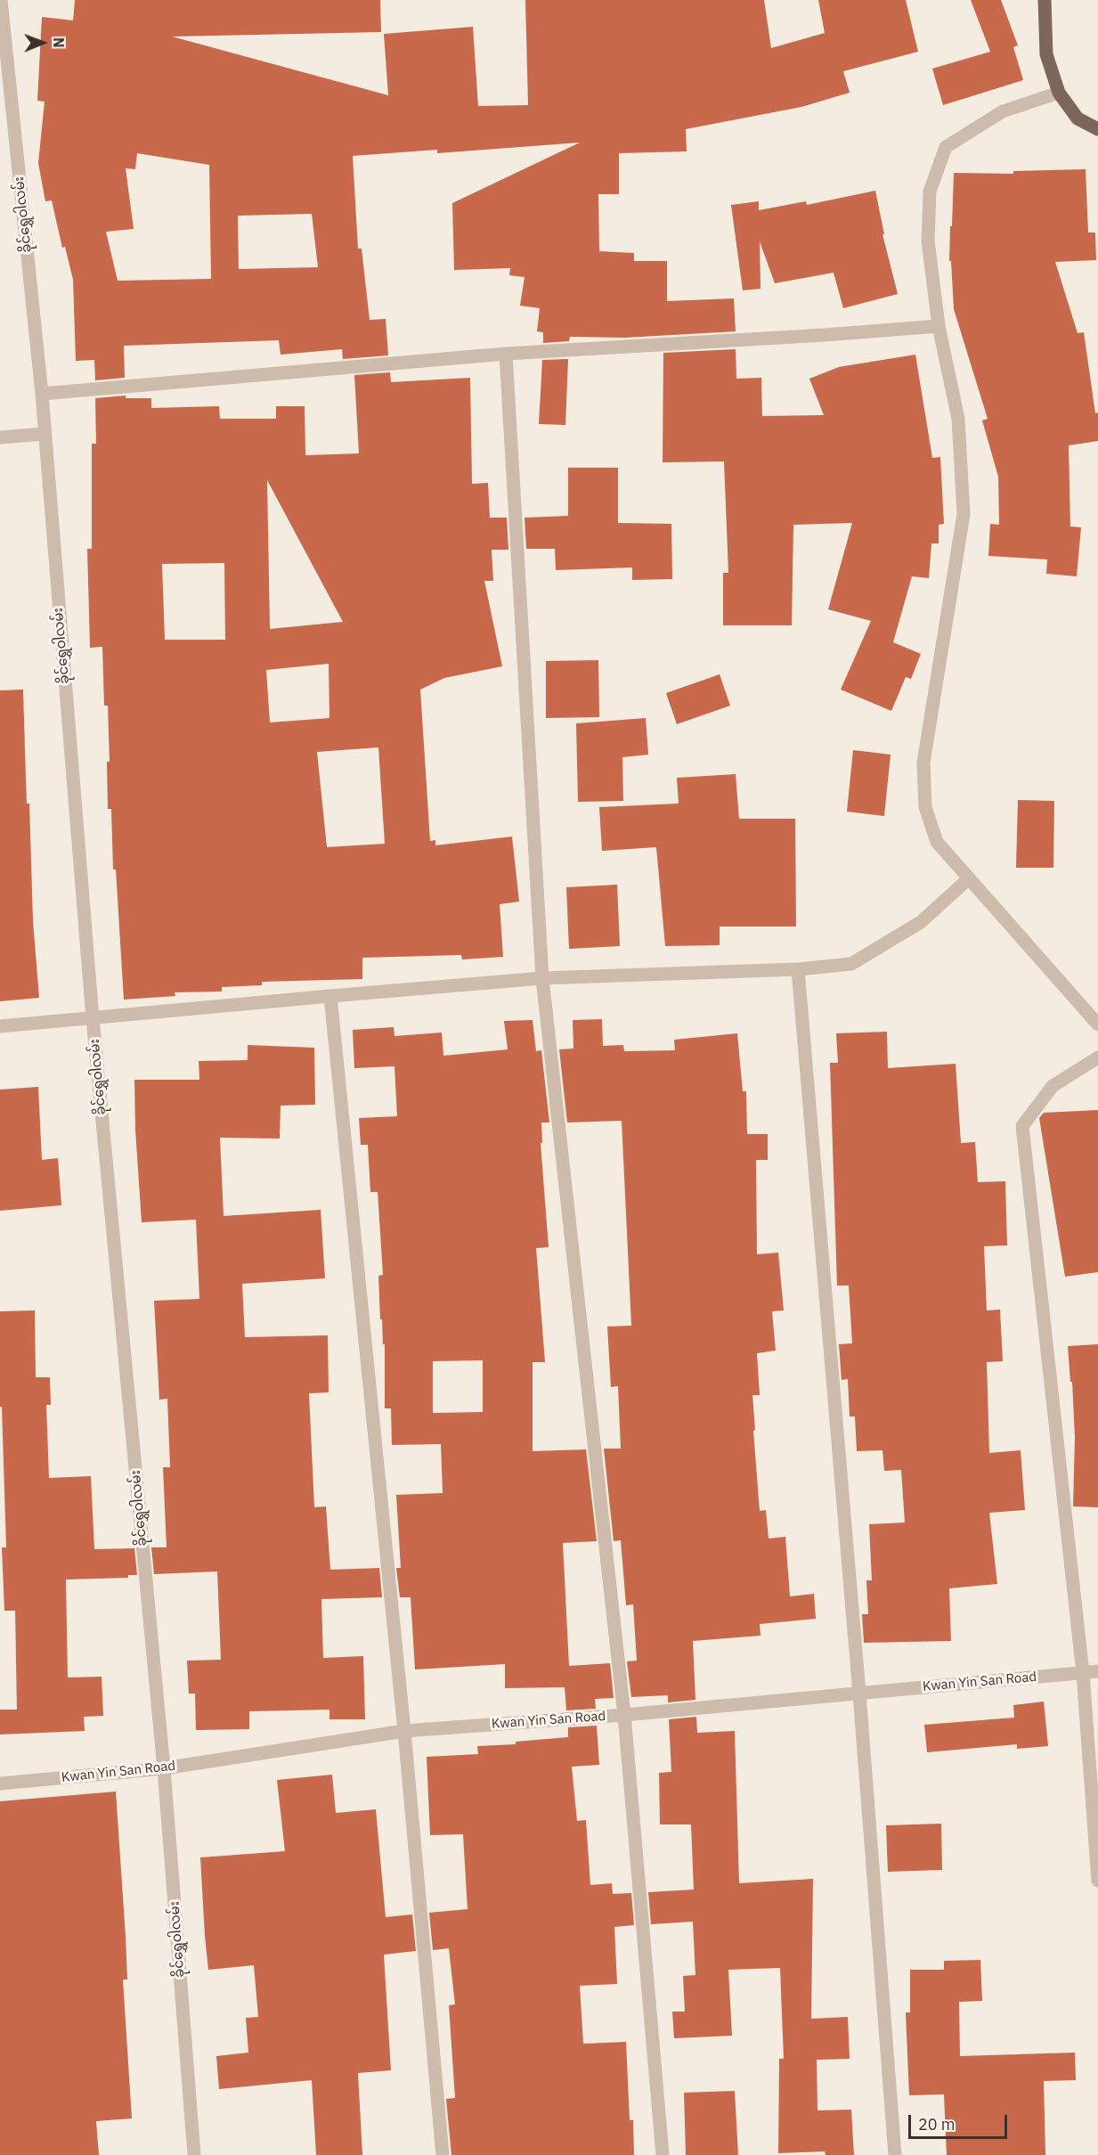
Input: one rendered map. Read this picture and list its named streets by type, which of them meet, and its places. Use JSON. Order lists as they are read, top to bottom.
{
  "streets": {
    "street": ["ခိုင်ရွှေဝါလမ်း", "Kwan Yin San Road"]
  },
  "crossings": [
    ["ခိုင်ရွှေဝါလမ်း", "Kwan Yin San Road"]
  ],
  "scale_bar": "20 m",
  "north": "right"
}
